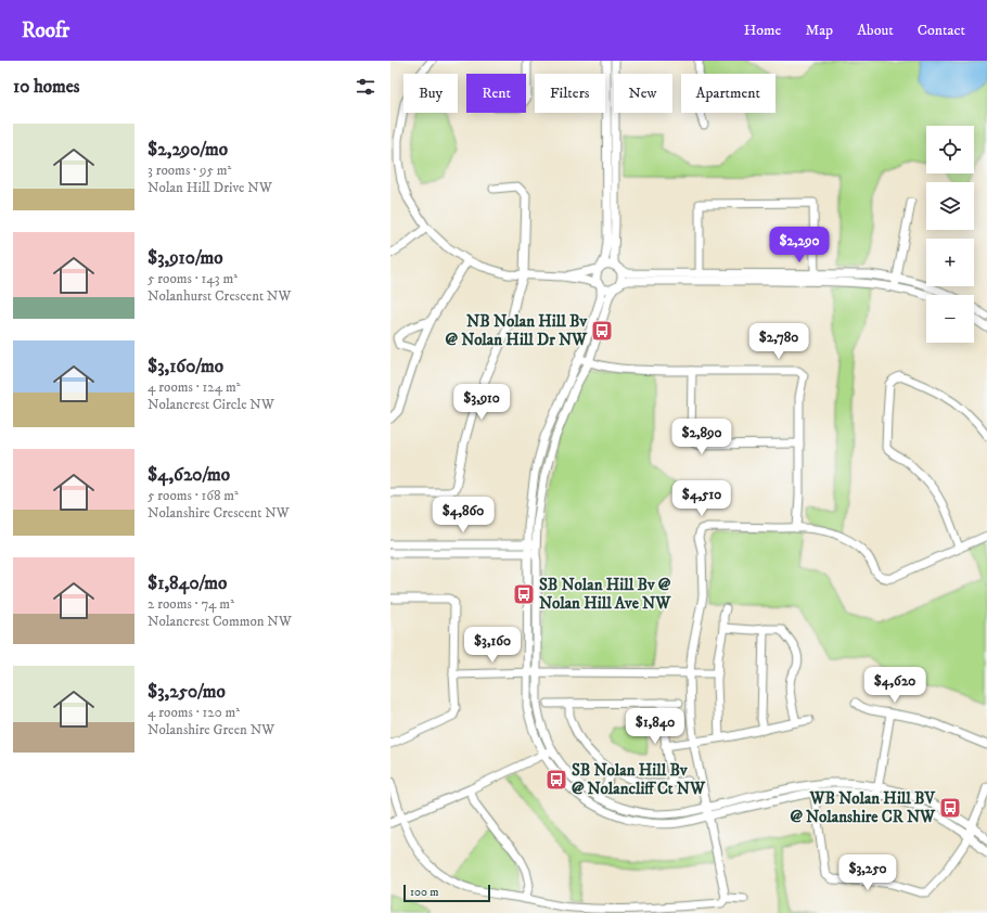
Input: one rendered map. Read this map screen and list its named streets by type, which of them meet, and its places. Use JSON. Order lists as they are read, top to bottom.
{
  "places": {
    "bus stop": [
      "NB Nolan Hill Bv @ Nolan Hill Dr NW",
      "SB Nolan Hill Bv @ Nolan Hill Ave NW",
      "SB Nolan Hill Bv @ Nolancliff Ct NW",
      "WB Nolan Hill BV @ Nolanshire CR NW"
    ]
  },
  "scale_bar": "100 m",
  "page": {
    "header": "Roofr",
    "nav": [
      "Home",
      "Map",
      "About",
      "Contact"
    ],
    "heading": "10 homes",
    "chip": [
      "Buy",
      "Rent",
      "Filters",
      "New",
      "Apartment"
    ],
    "list": [
      {
        "name": "$2,290/mo",
        "note": "3 rooms · 95 m² · Nolan Hill Drive NW"
      },
      {
        "name": "$3,910/mo",
        "note": "5 rooms · 143 m² · Nolanhurst Crescent NW"
      },
      {
        "name": "$3,160/mo",
        "note": "4 rooms · 124 m² · Nolancrest Circle NW"
      },
      {
        "name": "$4,620/mo",
        "note": "5 rooms · 168 m² · Nolanshire Crescent NW"
      },
      {
        "name": "$1,840/mo",
        "note": "2 rooms · 74 m² · Nolancrest Common NW"
      },
      {
        "name": "$3,250/mo",
        "note": "4 rooms · 120 m² · Nolanshire Green NW"
      }
    ],
    "map_buttons": ["+", "−"],
    "price": [
      "$2,290",
      "$2,780",
      "$3,910",
      "$2,890",
      "$4,510",
      "$4,860",
      "$3,160",
      "$4,620",
      "$1,840",
      "$3,250"
    ],
    "scale": "100 m"
  }
}
